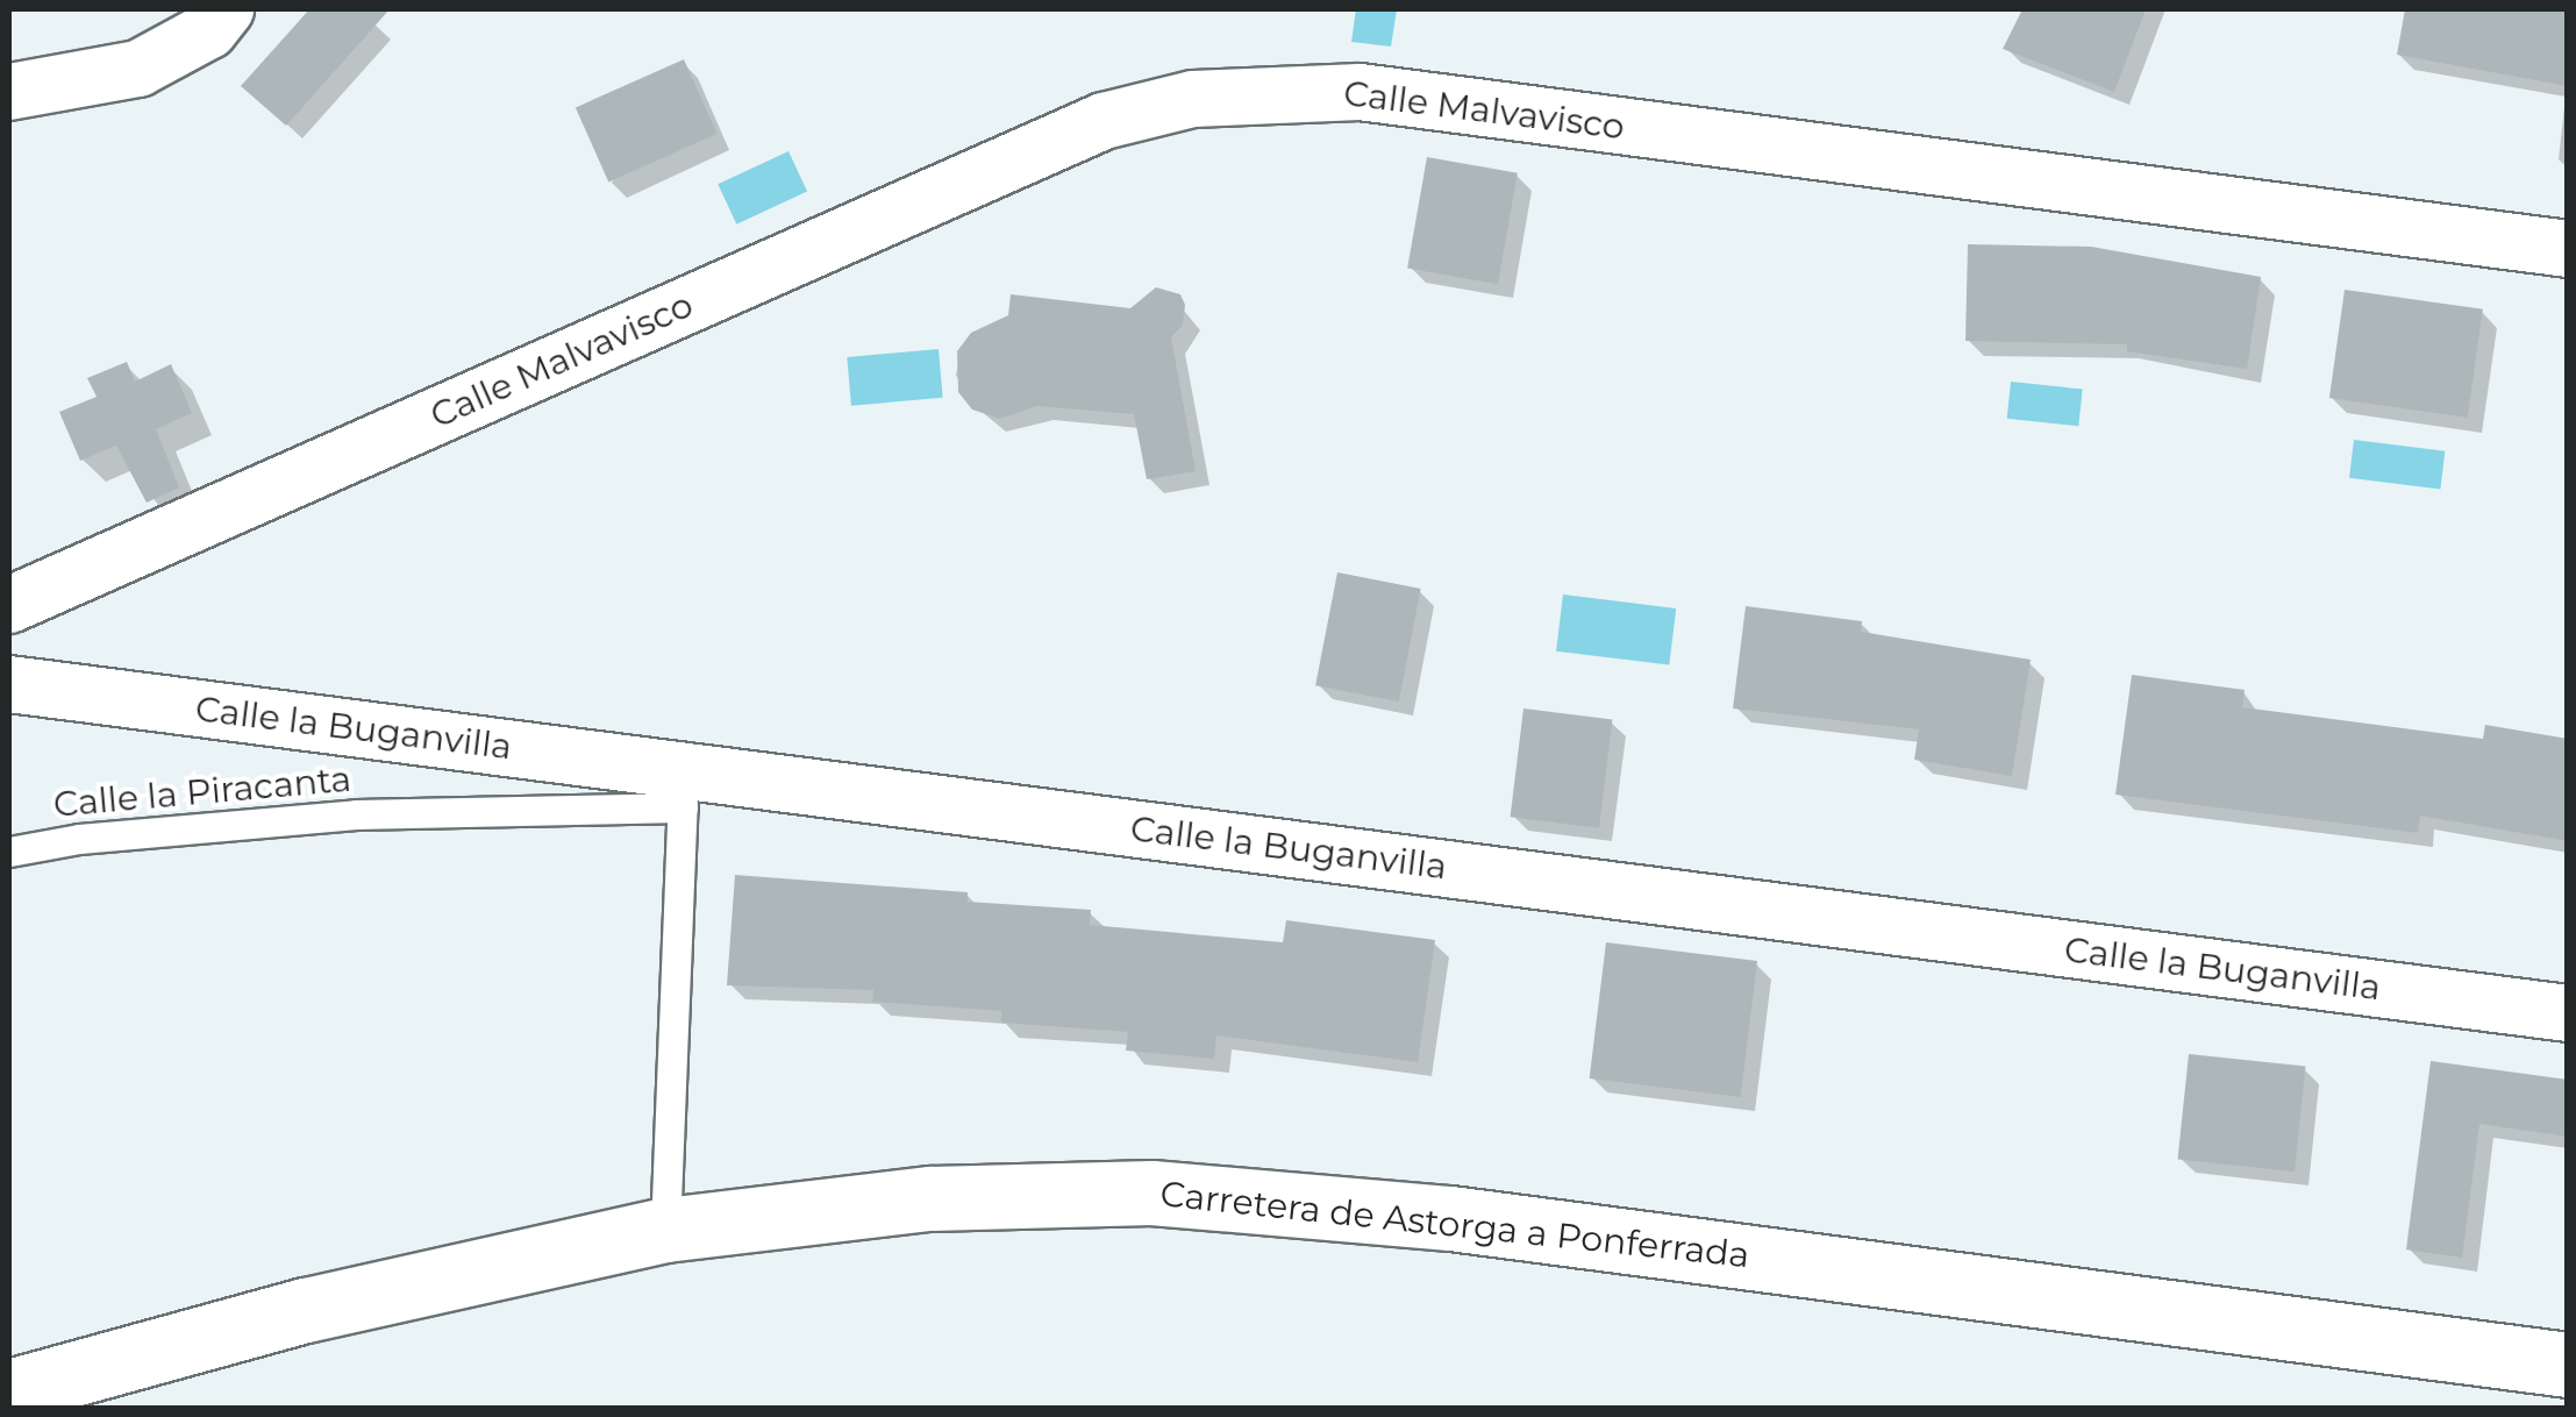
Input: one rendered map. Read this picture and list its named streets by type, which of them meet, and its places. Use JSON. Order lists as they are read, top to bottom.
{
  "streets": {
    "main road": ["Carretera de Astorga a Ponferrada"],
    "street": ["Calle Malvavisco", "Calle la Buganvilla"],
    "lane": ["Calle la Piracanta"]
  },
  "crossings": [
    ["Calle la Buganvilla", "Calle la Piracanta"]
  ]
}
